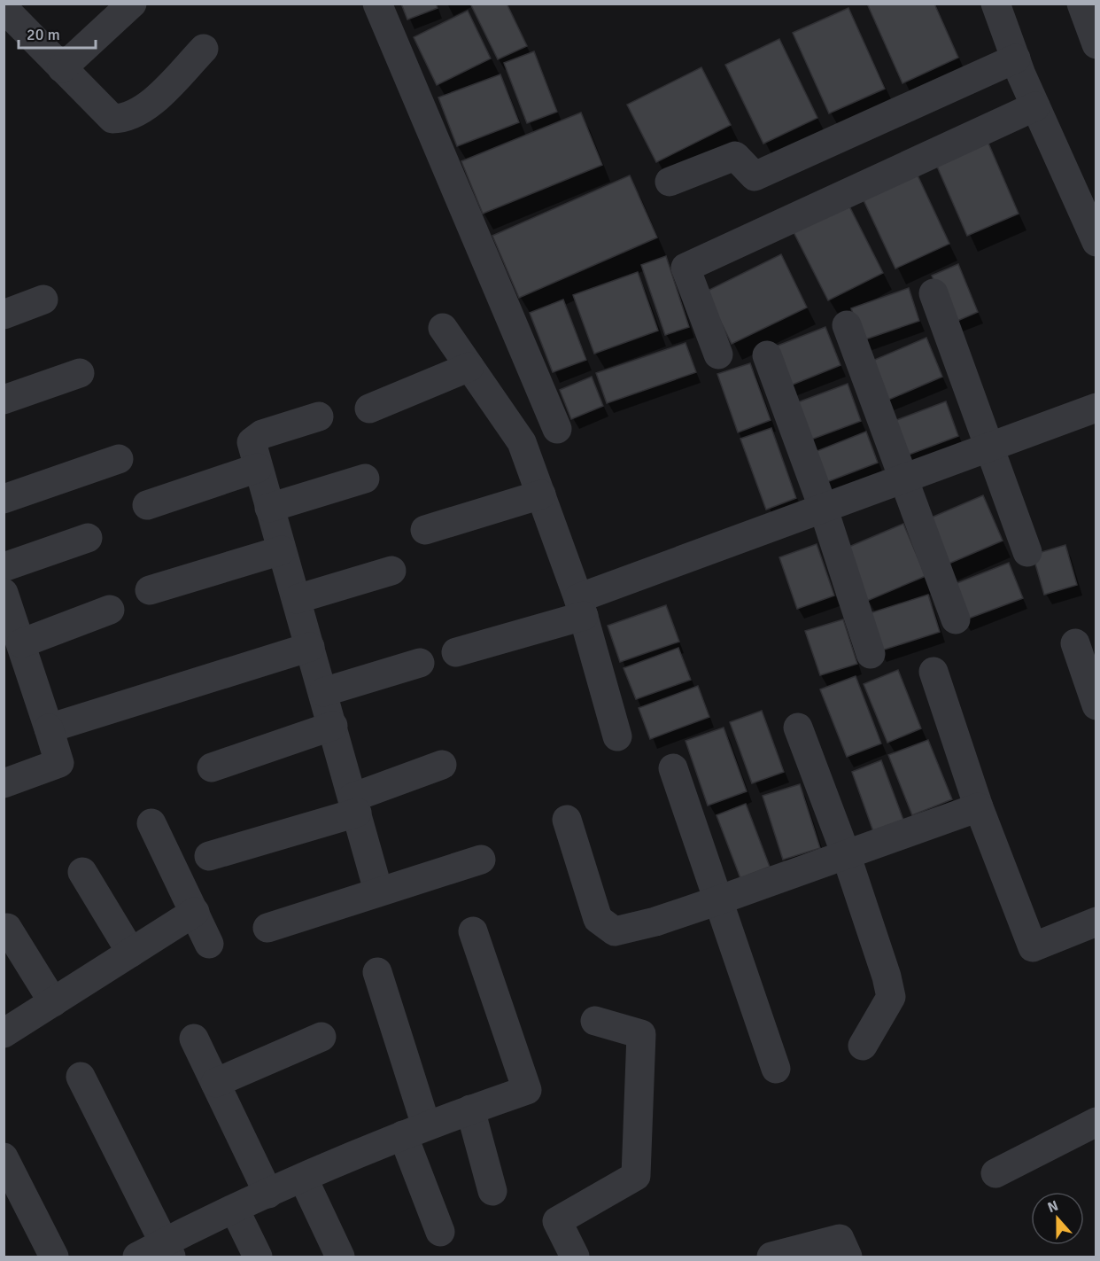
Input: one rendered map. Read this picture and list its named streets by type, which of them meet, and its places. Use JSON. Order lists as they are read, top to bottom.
{
  "scale_bar": "20 m",
  "north": "top"
}
